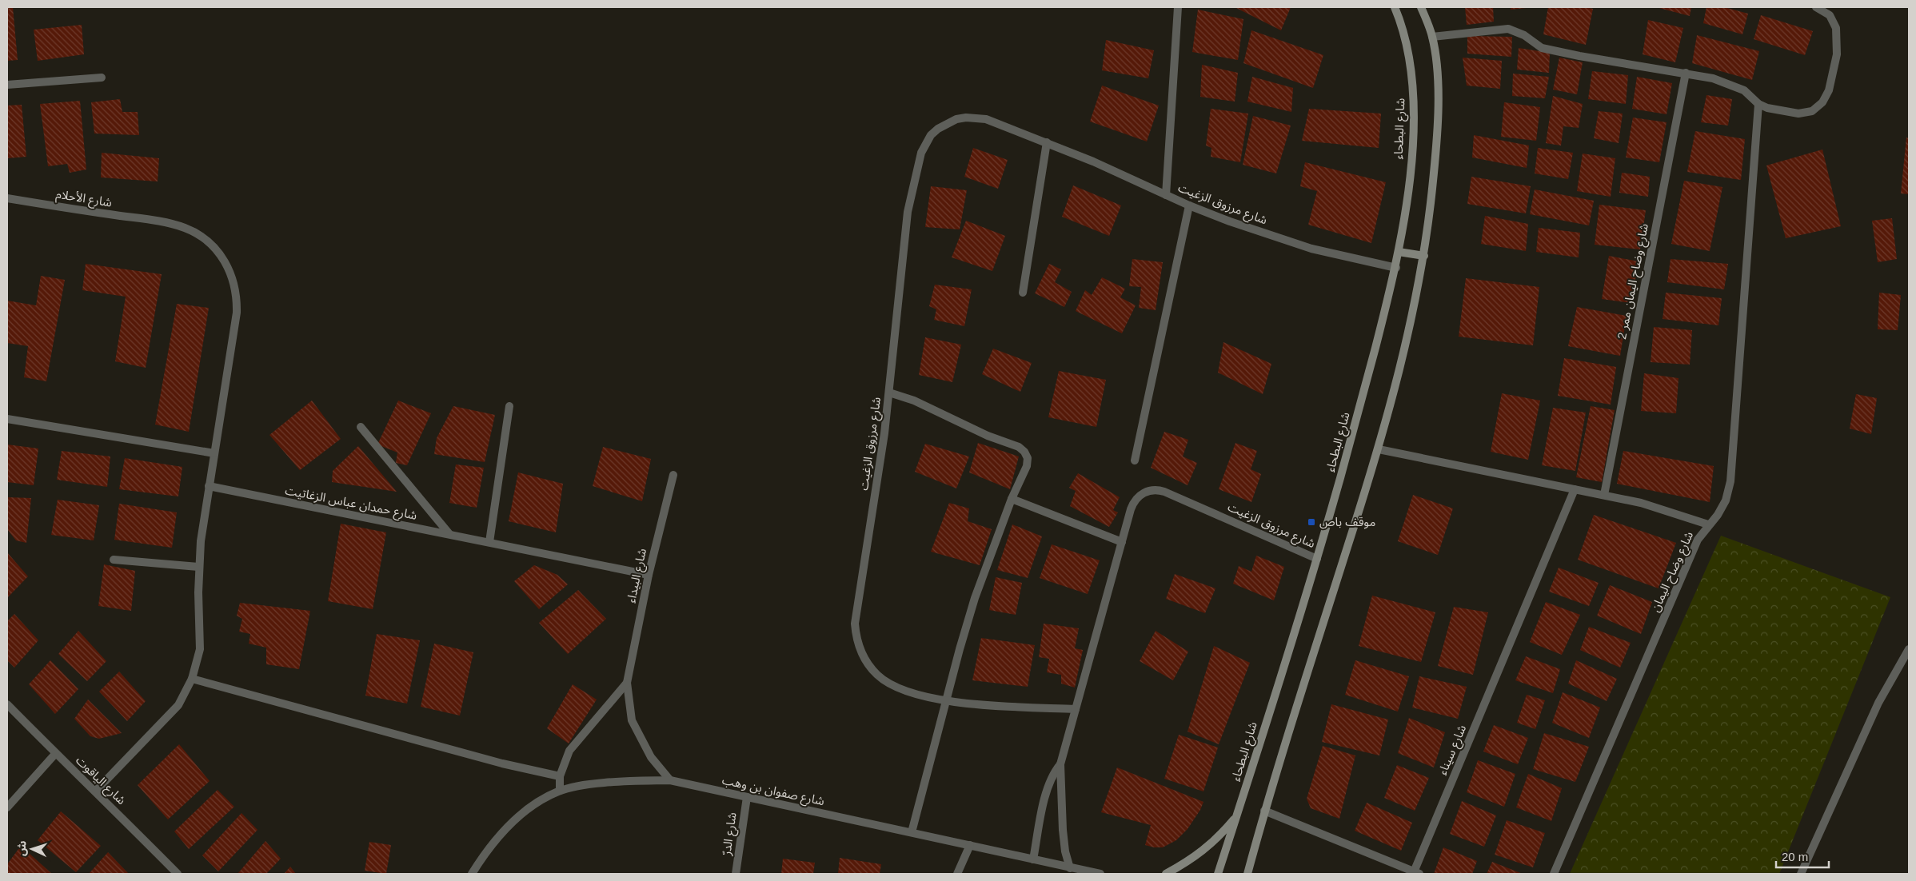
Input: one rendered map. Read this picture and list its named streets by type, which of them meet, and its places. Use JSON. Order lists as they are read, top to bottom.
{
  "streets": {
    "street": [
      "شارع البطحاء",
      "شارع الأحلام",
      "شارع مرزوق الزغيت",
      "شارع وضاح اليمان ممر 2",
      "شارع حمدان عباس الزغاتيت",
      "شارع وضاح اليمان",
      "شارع البيداء",
      "شارع سيناء",
      "شارع الياقوت",
      "شارع صفوان بن وهب",
      "شارع الدرّ"
    ]
  },
  "crossings": [
    ["شارع البطحاء", "شارع مرزوق الزغيت"],
    ["شارع وضاح اليمان ممر 2", "شارع وضاح اليمان"],
    ["شارع حمدان عباس الزغاتيت", "شارع البيداء"],
    ["شارع وضاح اليمان", "شارع سيناء"],
    ["شارع البيداء", "شارع صفوان بن وهب"],
    ["شارع صفوان بن وهب", "شارع الدرّ"]
  ],
  "places": {
    "transit": ["موقف باص"]
  },
  "scale_bar": "20 m",
  "north": "left"
}
